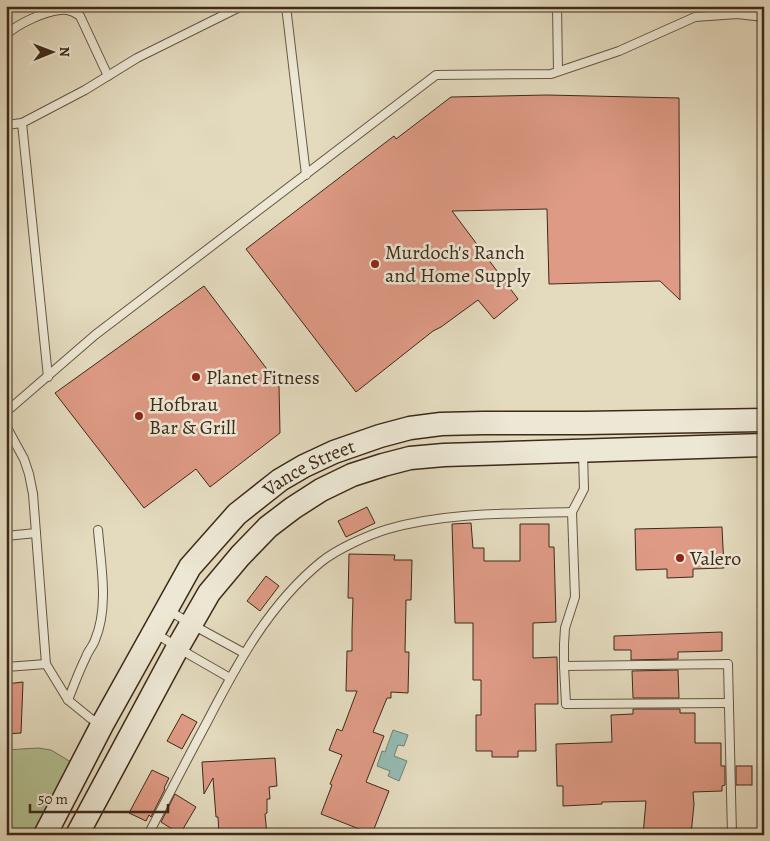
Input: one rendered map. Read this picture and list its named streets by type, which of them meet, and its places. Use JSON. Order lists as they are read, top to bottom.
{
  "streets": {
    "street": ["Vance Street"]
  },
  "places": [
    "Murdoch's Ranch and Home Supply",
    "Planet Fitness",
    "Hofbrau Bar & Grill",
    "Valero"
  ],
  "scale_bar": "50 m",
  "north": "right"
}
